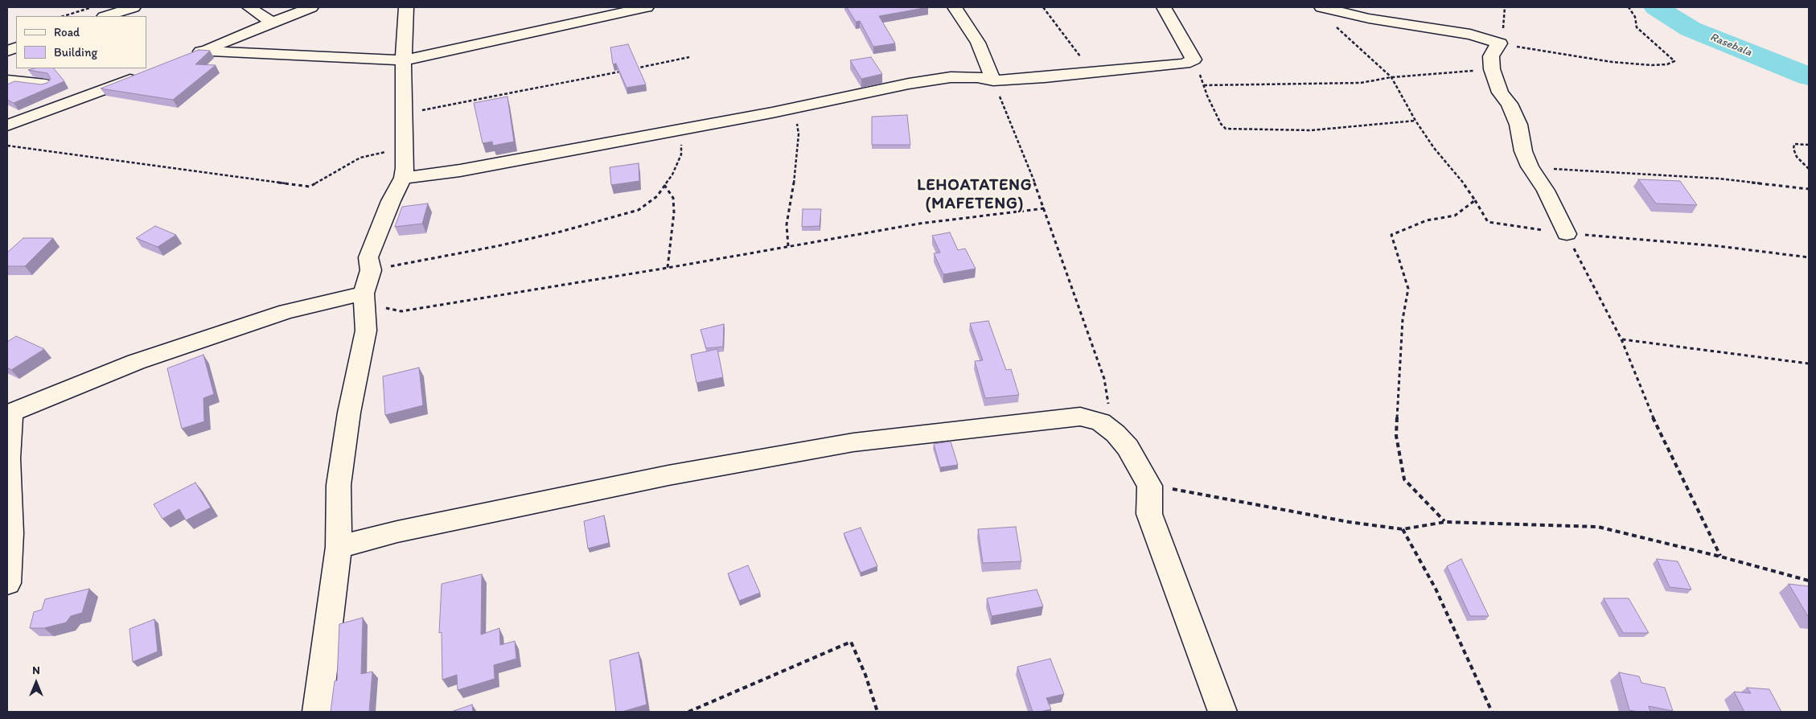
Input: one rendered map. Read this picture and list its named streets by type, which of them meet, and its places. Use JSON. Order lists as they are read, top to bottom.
{
  "districts": ["LEHOATATENG (MAFETENG)"],
  "water": ["Rasebala"],
  "legend": ["Road", "Building"],
  "north": "top"
}
